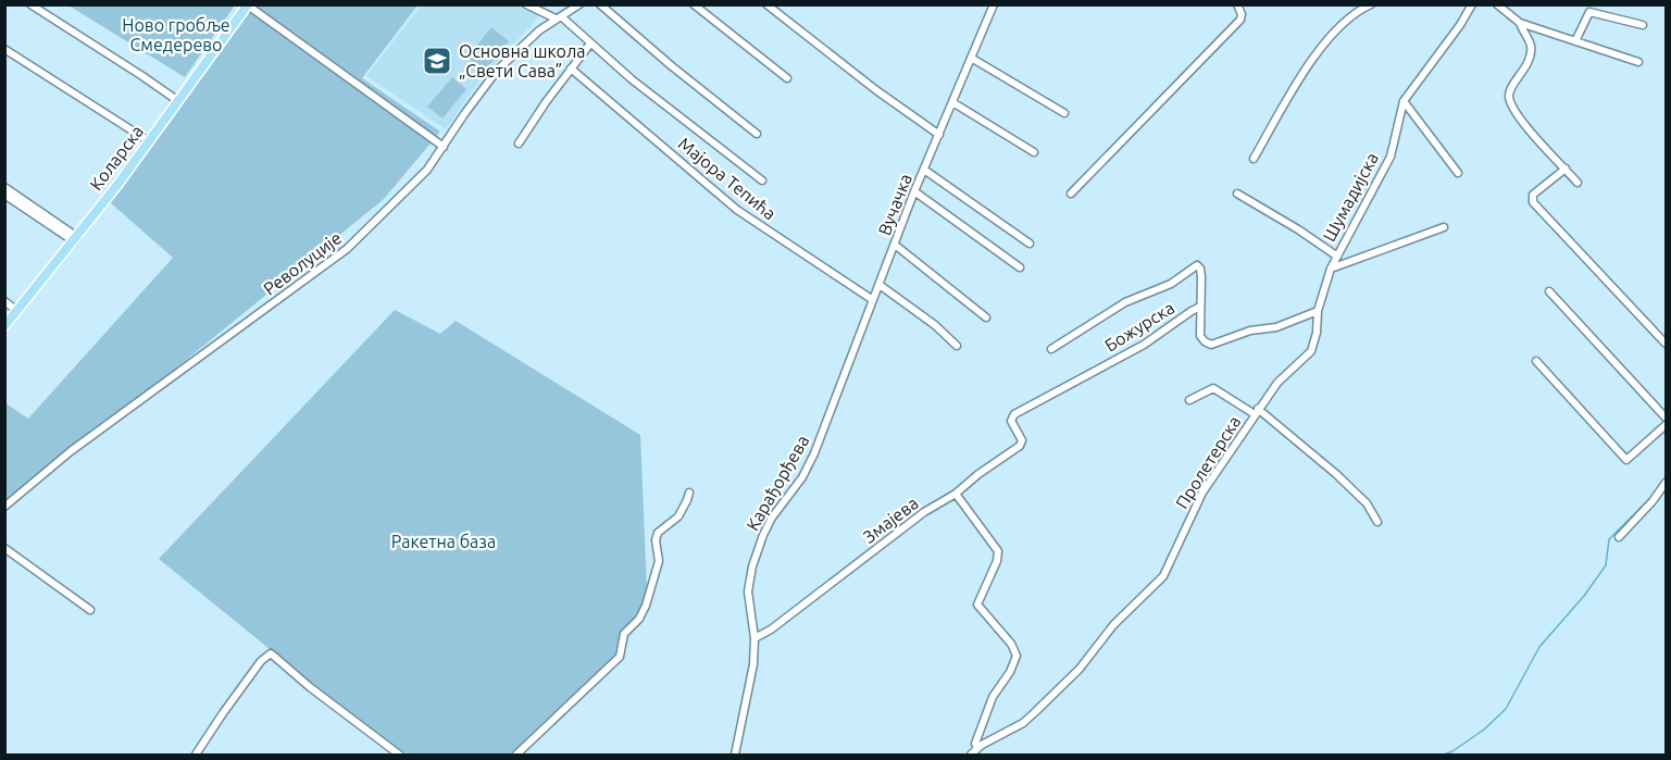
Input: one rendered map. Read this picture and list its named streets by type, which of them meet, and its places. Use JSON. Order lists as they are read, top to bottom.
{
  "streets": {
    "main road": ["Коларска"],
    "street": [
      "Мајора Тепића",
      "Шумадијска",
      "Вучачка",
      "Револуције",
      "Божурска",
      "Пролетерска",
      "Карађорђева",
      "Змајева"
    ]
  },
  "crossings": [
    ["Мајора Тепића", "Вучачка"],
    ["Шумадијска", "Пролетерска"],
    ["Вучачка", "Карађорђева"],
    ["Божурска", "Змајева"],
    ["Карађорђева", "Змајева"]
  ],
  "parks": ["Ново гробље Смедерево", "Ракетна база"],
  "places": {
    "school or university": ["Основна школа „Свети Сава”"]
  }
}
